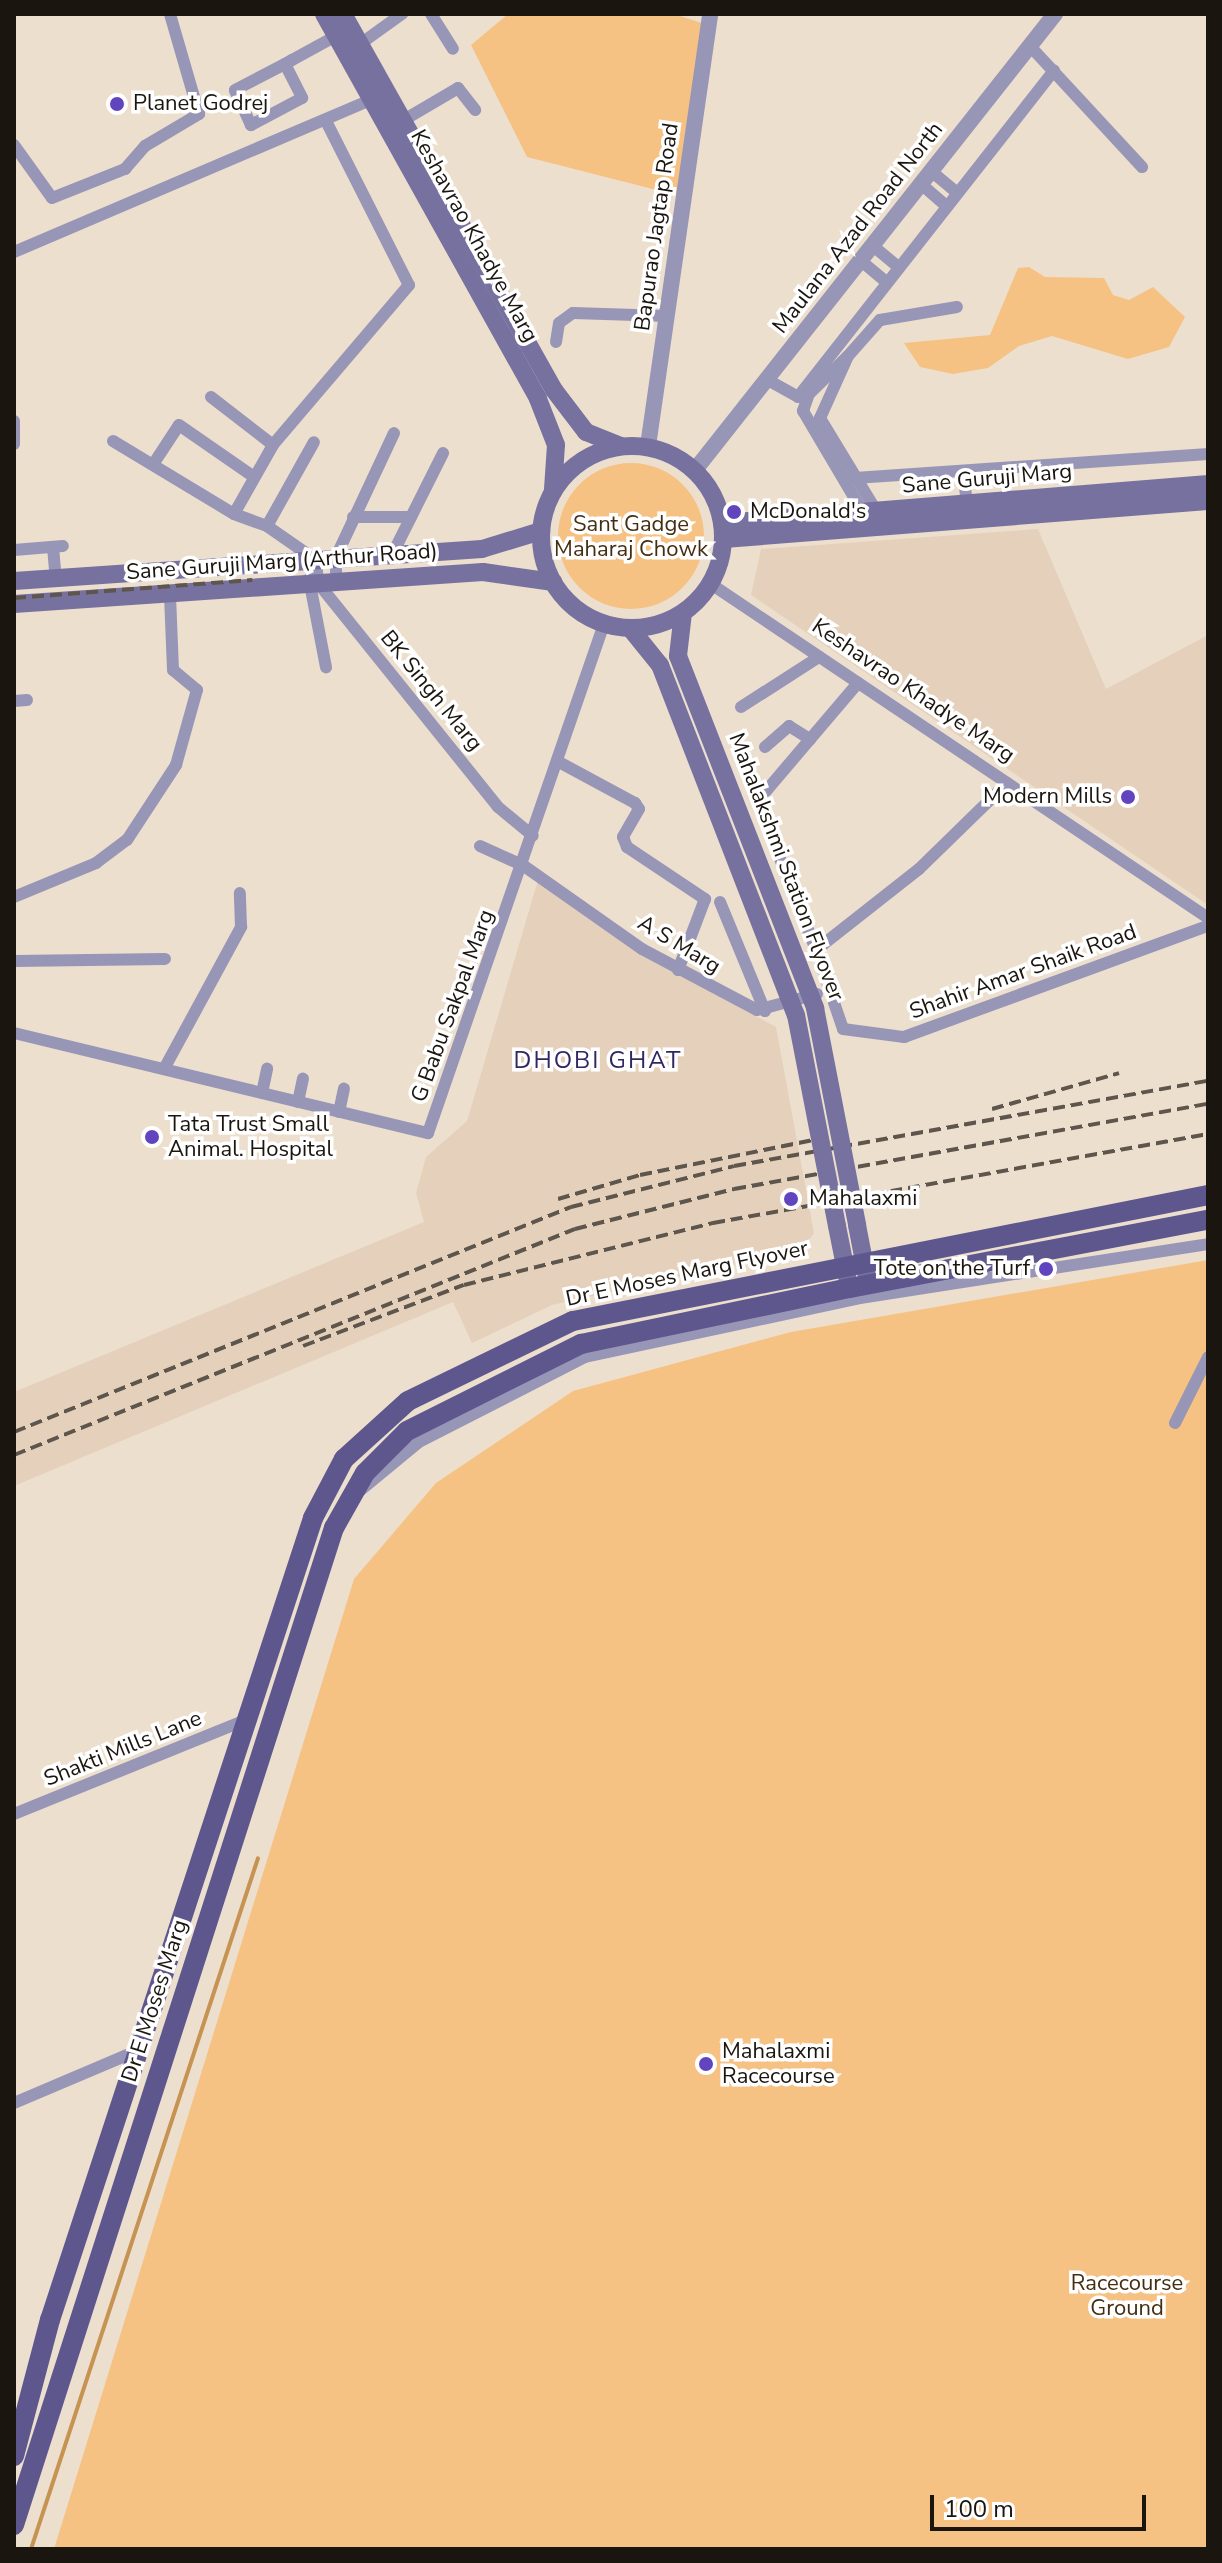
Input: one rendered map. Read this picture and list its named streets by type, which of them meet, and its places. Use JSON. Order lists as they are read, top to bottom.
{
  "streets": {
    "main road": [
      "Keshavrao Khadye Marg",
      "Sane Guruji Marg",
      "Sane Guruji Marg (Arthur Road)",
      "Mahalakshmi Station Flyover",
      "Dr E Moses Marg Flyover",
      "Dr E Moses Marg"
    ],
    "street": [
      "Bapurao Jagtap Road",
      "Maulana Azad Road North",
      "BK Singh Marg",
      "A S Marg",
      "Shahir Amar Shaik Road",
      "G Babu Sakpal Marg",
      "Shakti Mills Lane"
    ]
  },
  "crossings": [
    ["Bapurao Jagtap Road", "Maulana Azad Road North"],
    ["Bapurao Jagtap Road", "Keshavrao Khadye Marg"],
    ["Bapurao Jagtap Road", "Sane Guruji Marg"],
    ["Bapurao Jagtap Road", "Sane Guruji Marg (Arthur Road)"],
    ["Bapurao Jagtap Road", "Mahalakshmi Station Flyover"],
    ["Bapurao Jagtap Road", "G Babu Sakpal Marg"],
    ["Maulana Azad Road North", "Keshavrao Khadye Marg"],
    ["Maulana Azad Road North", "Sane Guruji Marg"],
    ["Maulana Azad Road North", "Sane Guruji Marg (Arthur Road)"],
    ["Maulana Azad Road North", "Mahalakshmi Station Flyover"],
    ["Maulana Azad Road North", "G Babu Sakpal Marg"],
    ["Keshavrao Khadye Marg", "Sane Guruji Marg"],
    ["Keshavrao Khadye Marg", "Sane Guruji Marg (Arthur Road)"],
    ["Keshavrao Khadye Marg", "Mahalakshmi Station Flyover"],
    ["Keshavrao Khadye Marg", "G Babu Sakpal Marg"],
    ["Sane Guruji Marg", "Sane Guruji Marg (Arthur Road)"],
    ["Sane Guruji Marg", "Mahalakshmi Station Flyover"],
    ["Sane Guruji Marg", "G Babu Sakpal Marg"],
    ["Sane Guruji Marg (Arthur Road)", "BK Singh Marg"],
    ["Sane Guruji Marg (Arthur Road)", "Mahalakshmi Station Flyover"],
    ["Sane Guruji Marg (Arthur Road)", "G Babu Sakpal Marg"],
    ["BK Singh Marg", "G Babu Sakpal Marg"],
    ["Mahalakshmi Station Flyover", "G Babu Sakpal Marg"],
    ["Mahalakshmi Station Flyover", "Dr E Moses Marg Flyover"],
    ["A S Marg", "G Babu Sakpal Marg"],
    ["Dr E Moses Marg Flyover", "Shakti Mills Lane"],
    ["Dr E Moses Marg Flyover", "Dr E Moses Marg"],
    ["Shakti Mills Lane", "Dr E Moses Marg"]
  ],
  "districts": ["DHOBI GHAT"],
  "parks": ["Sant Gadge Maharaj Chowk", "Racecourse Ground"],
  "places": [
    "Planet Godrej",
    "McDonald's",
    "Modern Mills",
    "Tata Trust Small Animal. Hospital",
    "Mahalaxmi",
    "Tote on the Turf",
    "Mahalaxmi Racecourse"
  ],
  "scale_bar": "100 m"
}
